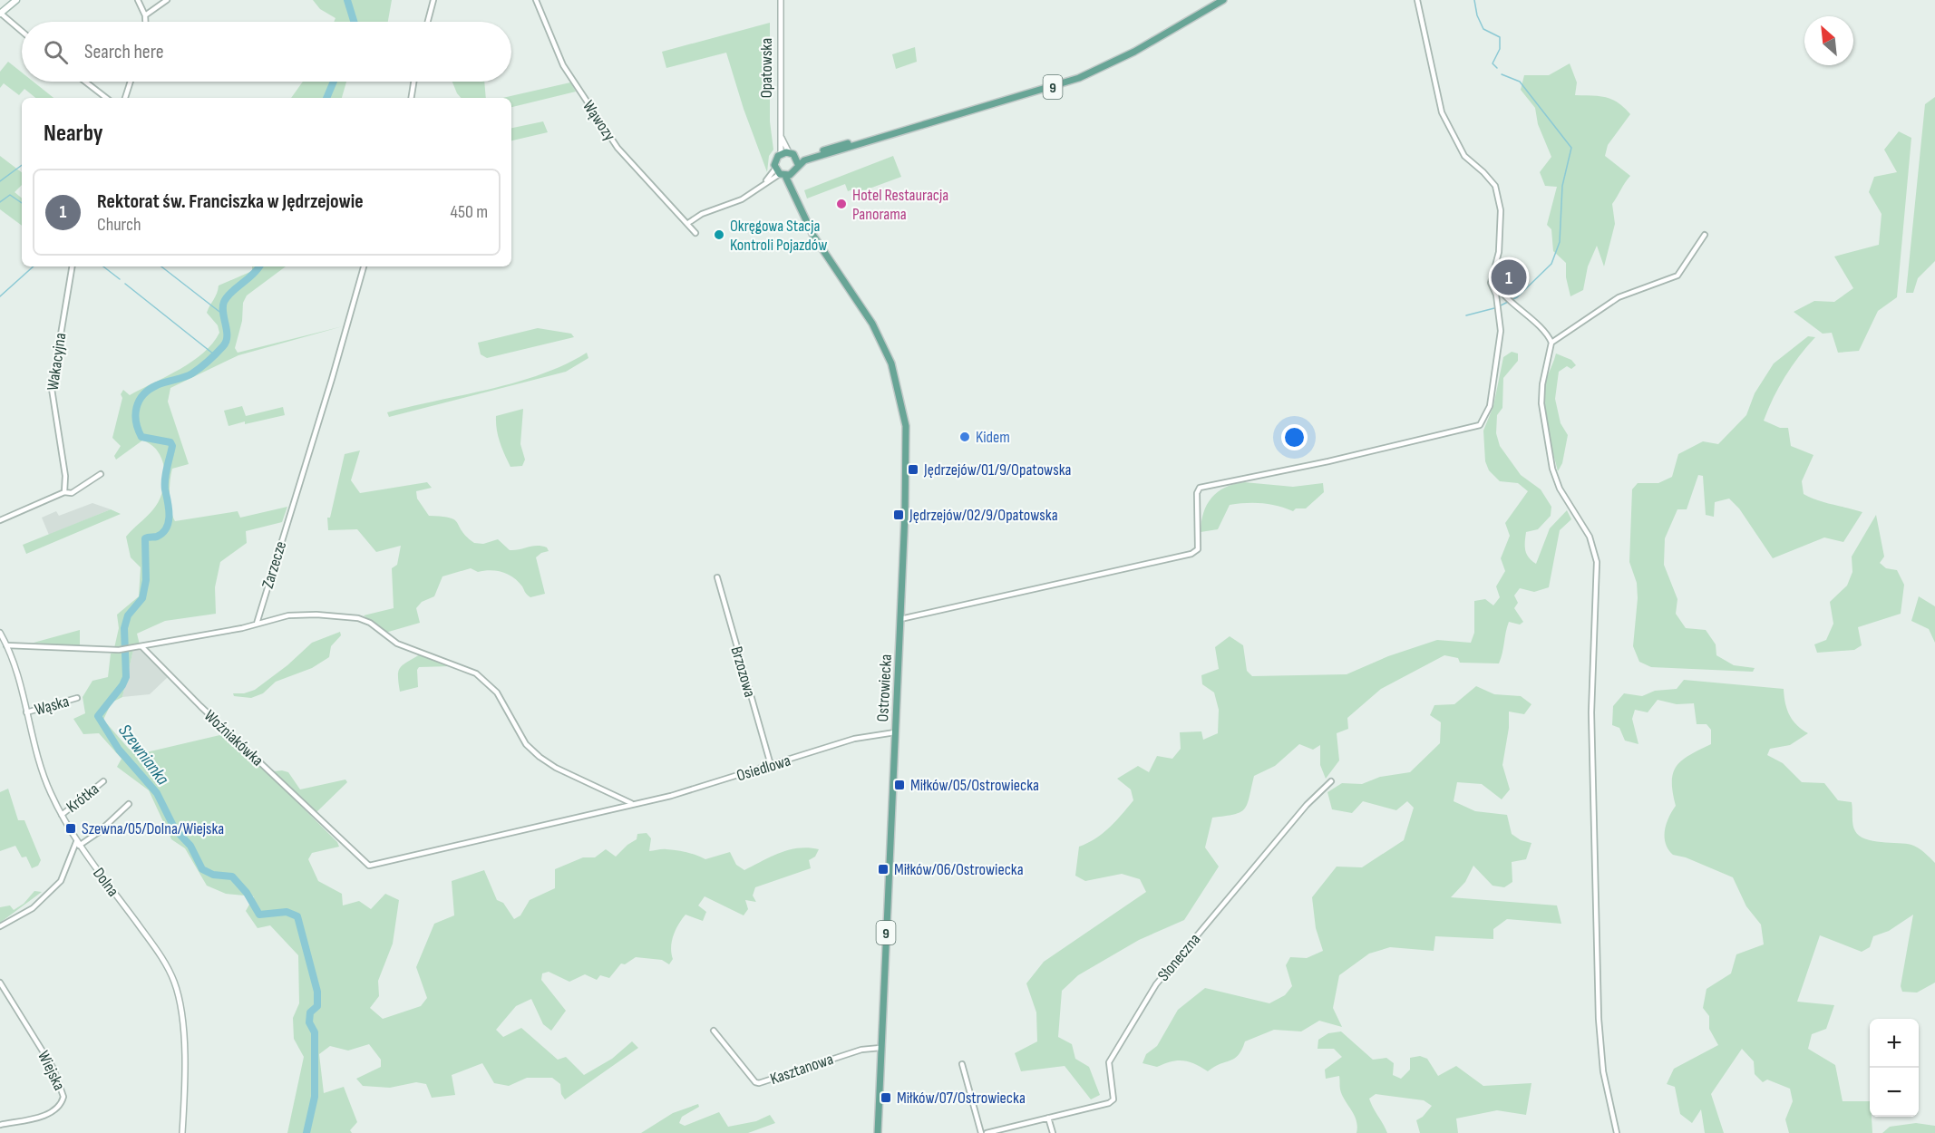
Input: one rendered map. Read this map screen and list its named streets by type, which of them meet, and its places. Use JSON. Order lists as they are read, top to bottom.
{
  "streets": {
    "main road": ["9", "Ostrowiecka"],
    "street": [
      "Opatowska",
      "Wąwozy",
      "Wakacyjna",
      "Zarzecze",
      "Brzozowa",
      "Wąska",
      "Woźniakówka",
      "Osiedlowa",
      "Krótka",
      "Dolna",
      "Słoneczna",
      "Kasztanowa",
      "Wiejska"
    ]
  },
  "crossings": [
    ["Opatowska", "9"],
    ["9", "Ostrowiecka"],
    ["Brzozowa", "Osiedlowa"],
    ["Ostrowiecka", "Osiedlowa"],
    ["Ostrowiecka", "Kasztanowa"],
    ["Wąska", "Dolna"],
    ["Woźniakówka", "Osiedlowa"],
    ["Krótka", "Dolna"]
  ],
  "water": ["Szewnianka"],
  "places": {
    "other": ["Hotel Restauracja Panorama", "Okręgowa Stacja Kontroli Pojazdów", "Kidem"],
    "transit": [
      "Jędrzejów/01/9/Opatowska",
      "Jędrzejów/02/9/Opatowska",
      "Miłków/05/Ostrowiecka",
      "Szewna/05/Dolna/Wiejska",
      "Miłków/06/Ostrowiecka",
      "Miłków/07/Ostrowiecka"
    ]
  },
  "north": "top left",
  "page": {
    "search": "Search here",
    "heading": "Nearby",
    "list": [
      {
        "mark": "1",
        "name": "Rektorat św. Franciszka w Jędrzejowie",
        "note": "Church",
        "value": "450 m"
      }
    ],
    "pins": "1",
    "map_buttons": ["+", "−"]
  }
}
